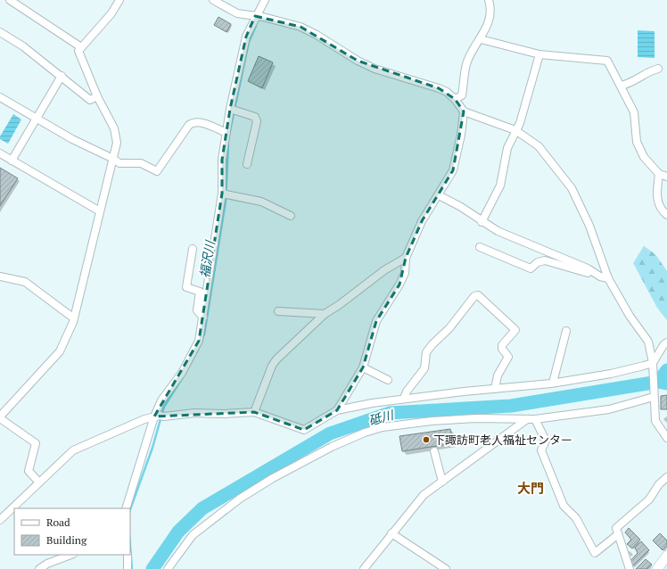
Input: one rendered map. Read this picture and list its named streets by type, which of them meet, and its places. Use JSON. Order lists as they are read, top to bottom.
{
  "districts": ["大門"],
  "water": ["福沢川", "砥川"],
  "places": ["下諏訪町老人福祉センター"],
  "legend": ["Road", "Building"]
}
